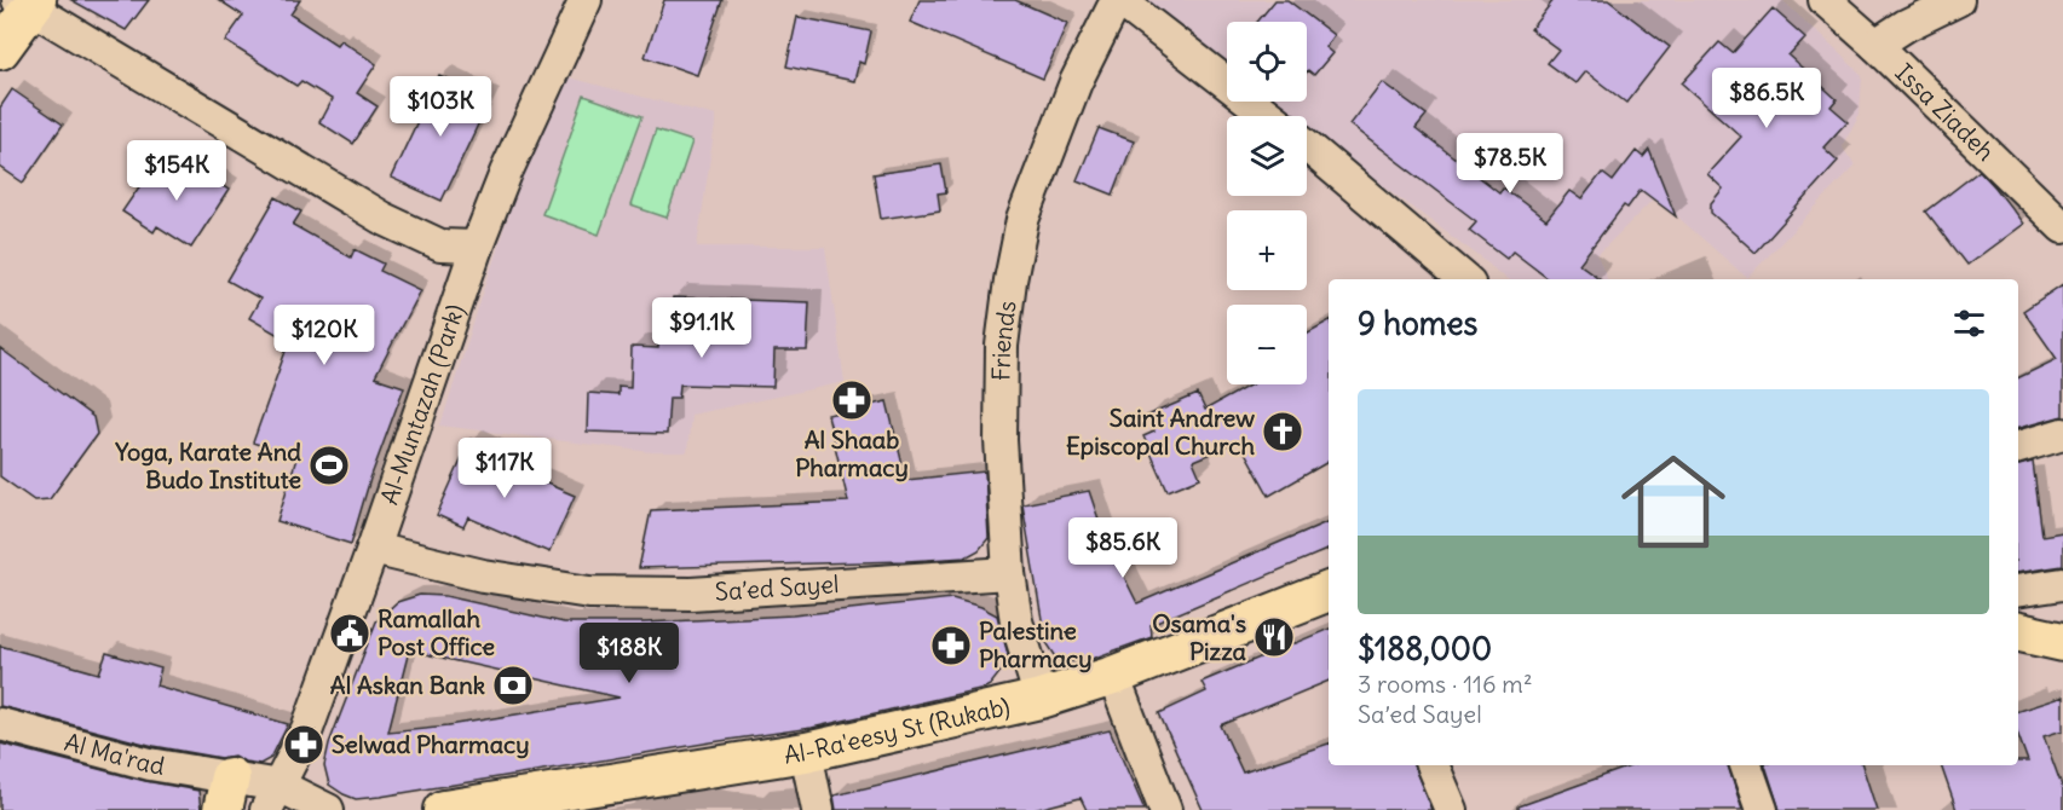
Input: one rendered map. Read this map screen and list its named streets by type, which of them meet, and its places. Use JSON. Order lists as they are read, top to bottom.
{
  "streets": {
    "main road": ["Al-Ra'eesy St (Rukab)"],
    "street": [
      "Issa Ziadeh",
      "Friends",
      "Al-Muntazah (Park)",
      "Sa’ed Sayel",
      "Al Ma'rad"
    ]
  },
  "crossings": [
    ["Friends", "Sa’ed Sayel"],
    ["Friends", "Al-Ra'eesy St (Rukab)"],
    ["Al-Muntazah (Park)", "Sa’ed Sayel"],
    ["Al-Muntazah (Park)", "Al Ma'rad"]
  ],
  "places": {
    "pharmacy": ["Al Shaab Pharmacy", "Palestine Pharmacy", "Selwad Pharmacy"],
    "church": ["Saint Andrew Episcopal Church"],
    "sports": ["Yoga, Karate And Budo Institute"],
    "public building": ["Ramallah Post Office"],
    "restaurant": ["Osama's Pizza"],
    "bank": ["Al Askan Bank"]
  },
  "page": {
    "map_buttons": ["+", "−"],
    "price": [
      "$86.5K",
      "$103K",
      "$78.5K",
      "$154K",
      "$91.1K",
      "$120K",
      "$117K",
      "$85.6K",
      "$188K"
    ],
    "heading": "9 homes",
    "list": [
      {
        "name": "$188,000",
        "note": "3 rooms · 116 m² · Sa’ed Sayel"
      }
    ]
  }
}
